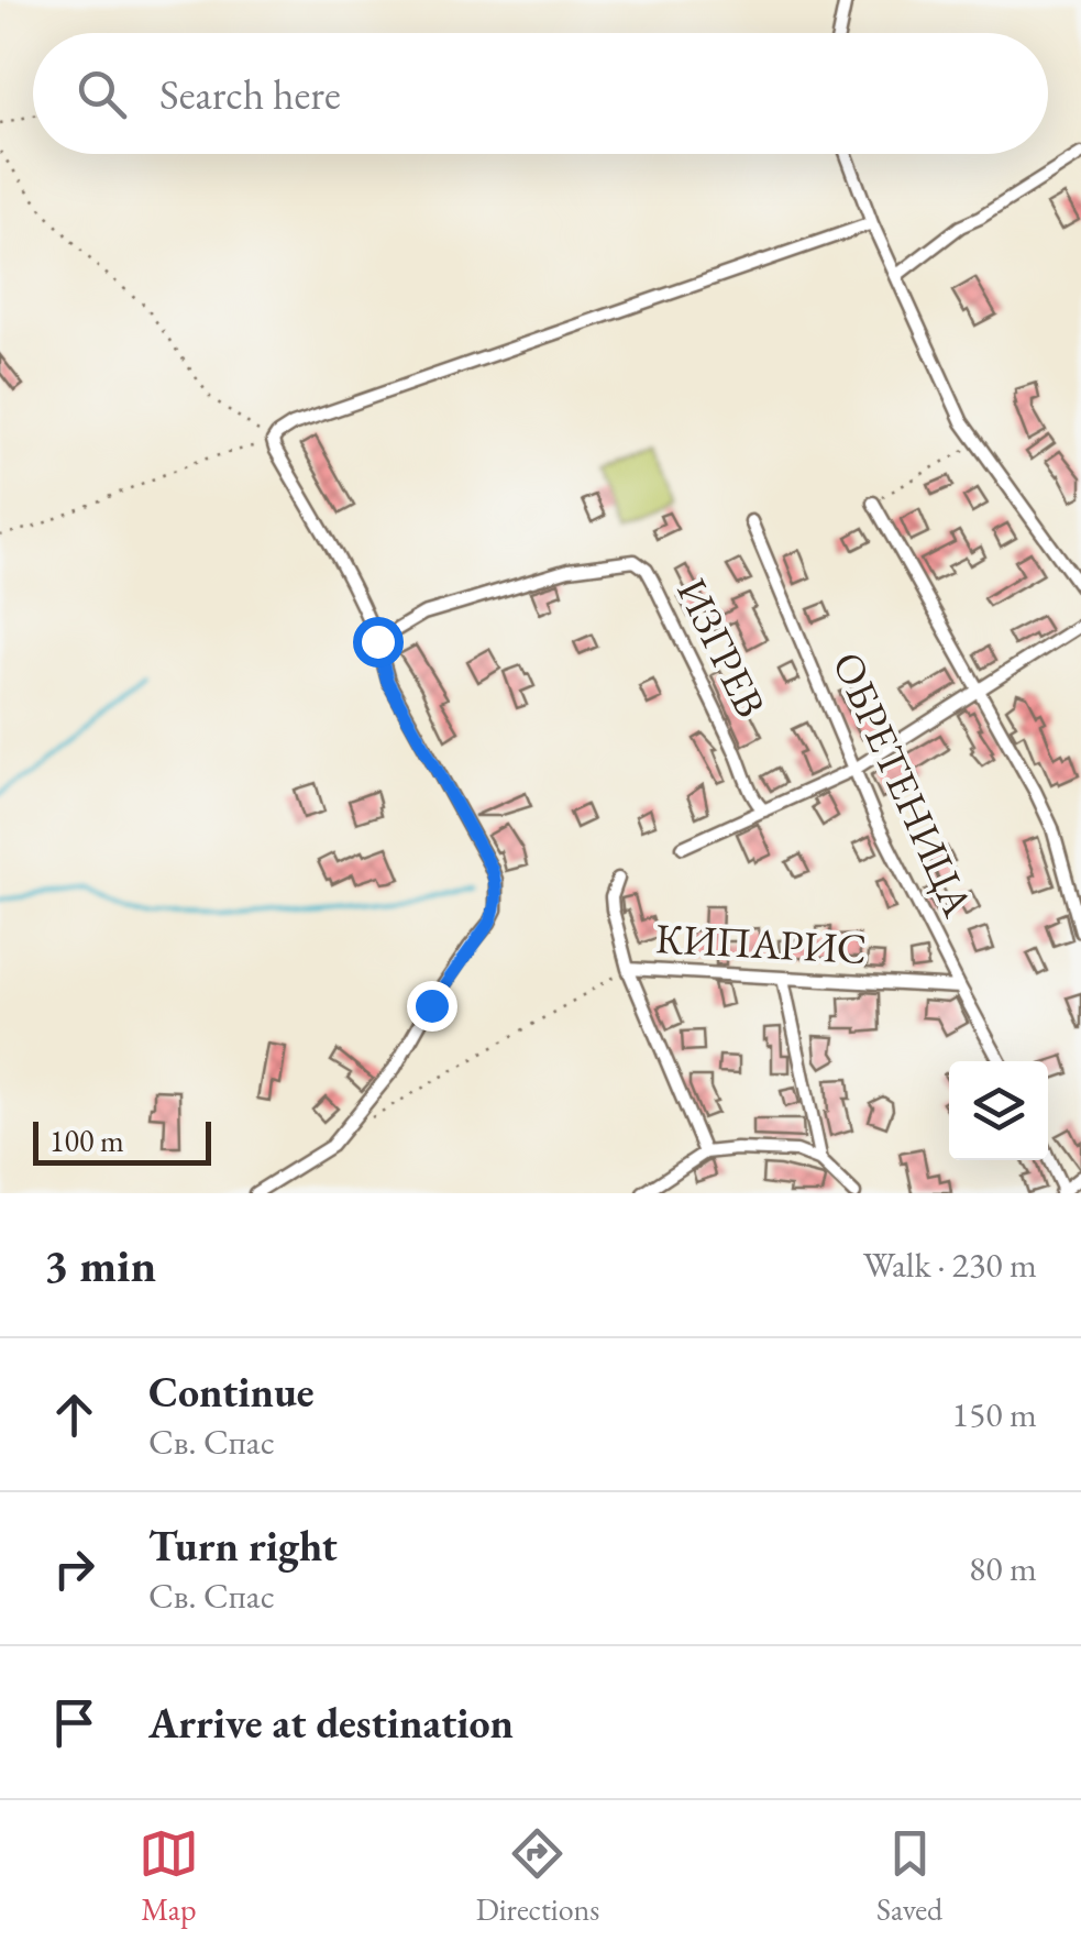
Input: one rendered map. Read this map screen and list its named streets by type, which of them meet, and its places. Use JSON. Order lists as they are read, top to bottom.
{
  "streets": {
    "street": ["ИЗГРЕВ", "ОБРЕТЕНИЦА", "КИПАРИС"]
  },
  "crossings": [
    ["ОБРЕТЕНИЦА", "КИПАРИС"]
  ],
  "scale_bar": "100 m",
  "page": {
    "search": "Search here",
    "scale": "100 m",
    "heading": ["3 min", "Walk · 230 m"],
    "list": [
      ["Continue", "Св. Спас", "150 m"],
      ["Turn right", "Св. Спас", "80 m"],
      "Arrive at destination"
    ],
    "nav": ["Map", "Directions", "Saved"]
  }
}
